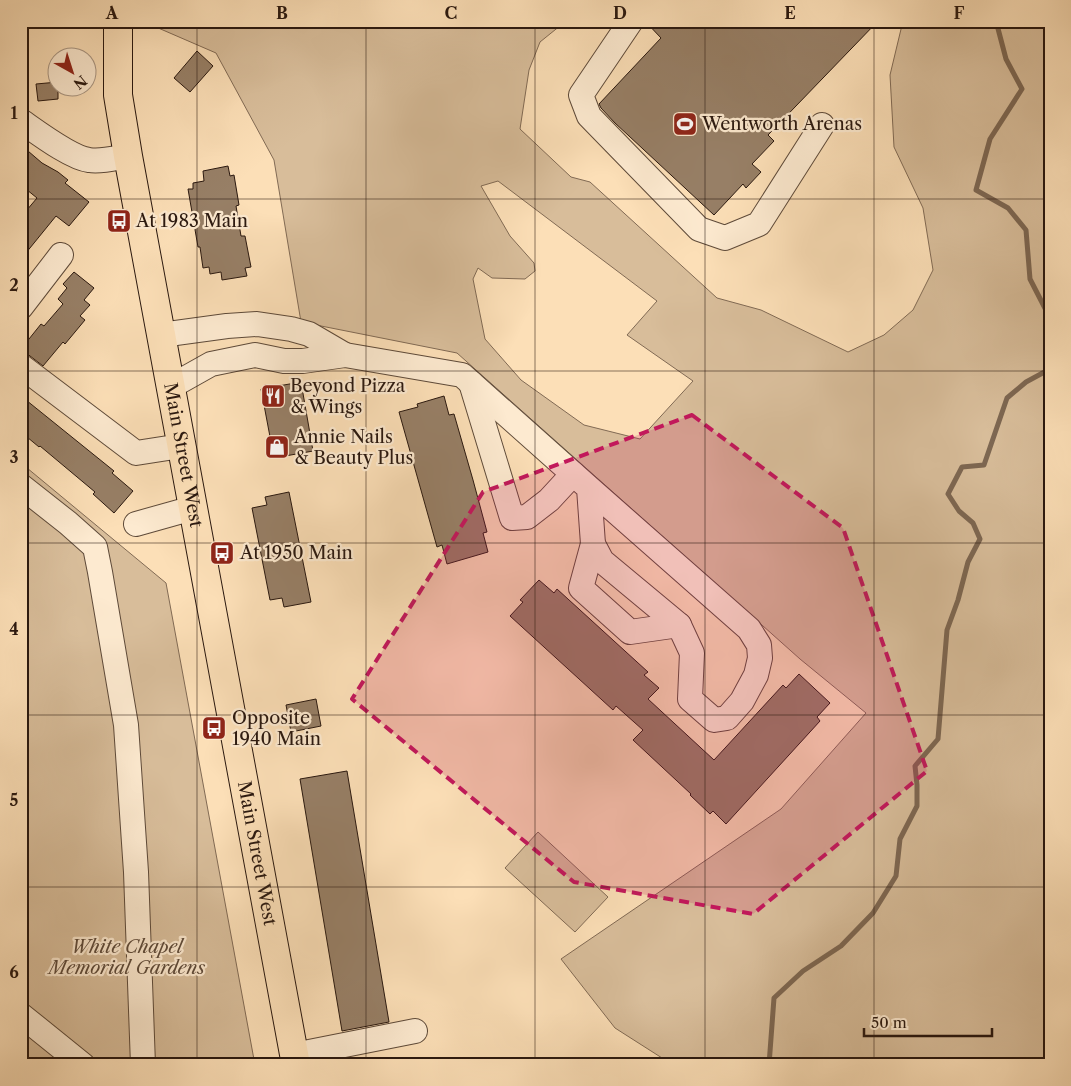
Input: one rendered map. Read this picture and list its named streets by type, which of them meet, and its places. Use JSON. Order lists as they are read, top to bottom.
{
  "streets": {
    "main road": ["Main Street West"]
  },
  "parks": ["White Chapel Memorial Gardens"],
  "places": {
    "sports": ["Wentworth Arenas"],
    "bus stop": ["At 1983 Main", "At 1950 Main", "Opposite 1940 Main"],
    "restaurant": ["Beyond Pizza & Wings"],
    "shop": ["Annie Nails & Beauty Plus"]
  },
  "scale_bar": "50 m",
  "north": "bottom right",
  "grid": {
    "columns": [
      "A",
      "B",
      "C",
      "D",
      "E",
      "F"
    ],
    "rows": [
      "1",
      "2",
      "3",
      "4",
      "5",
      "6"
    ]
  }
}
